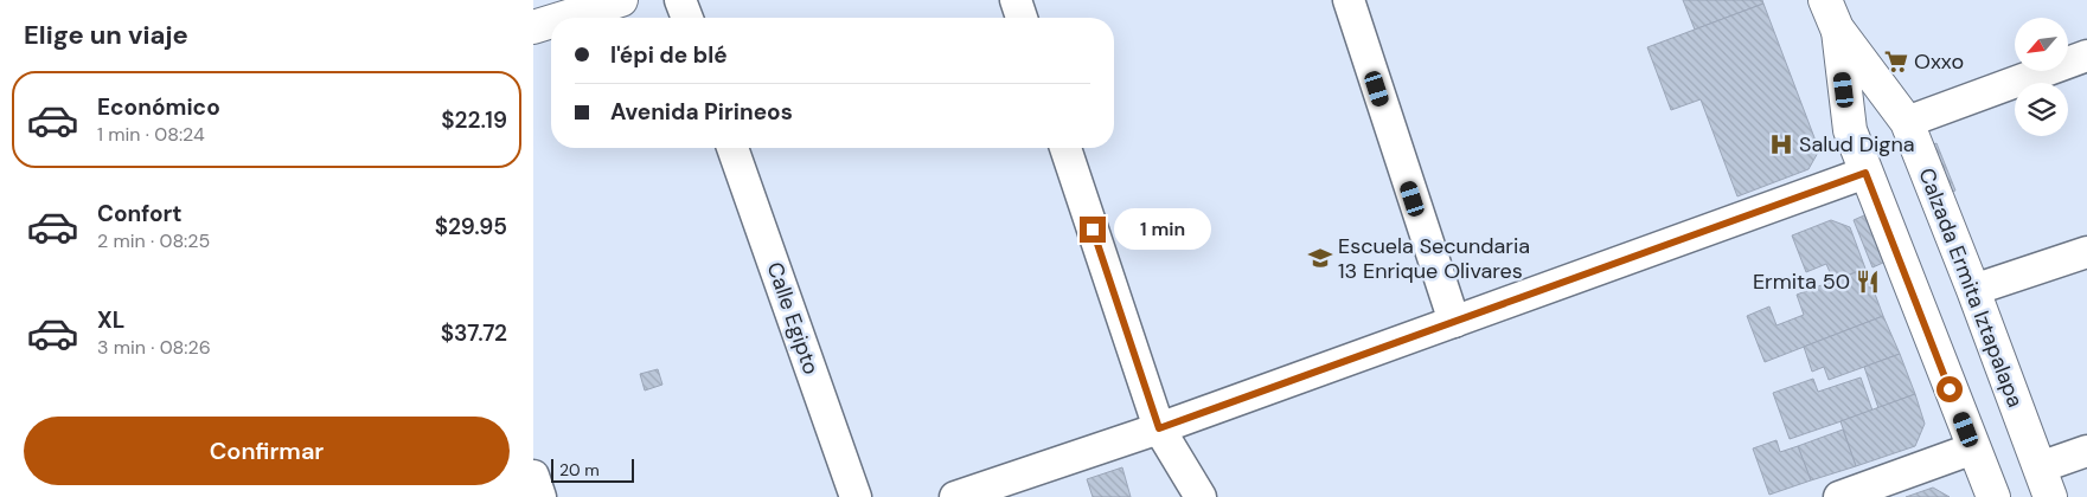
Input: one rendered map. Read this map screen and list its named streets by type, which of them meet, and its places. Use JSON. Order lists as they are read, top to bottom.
{
  "streets": {
    "main road": ["Calzada Ermita Iztapalapa"],
    "street": ["Calle Egipto"]
  },
  "places": {
    "supermarket": ["Oxxo"],
    "hospital": ["Salud Digna"],
    "school or university": ["Escuela Secundaria 13 Enrique Olivares"],
    "restaurant": ["Ermita 50"]
  },
  "scale_bar": "20 m",
  "north": "bottom left",
  "page": {
    "heading": "Elige un viaje",
    "banner": ["l'épi de blé", "Avenida Pirineos"],
    "list": [
      {
        "name": "Económico",
        "note": "1 min · 08:24",
        "value": "$22.19"
      },
      {
        "name": "Confort",
        "note": "2 min · 08:25",
        "value": "$29.95"
      },
      {
        "name": "XL",
        "note": "3 min · 08:26",
        "value": "$37.72"
      }
    ],
    "bubble": "1 min",
    "buttons": "Confirmar",
    "scale": "20 m"
  }
}
